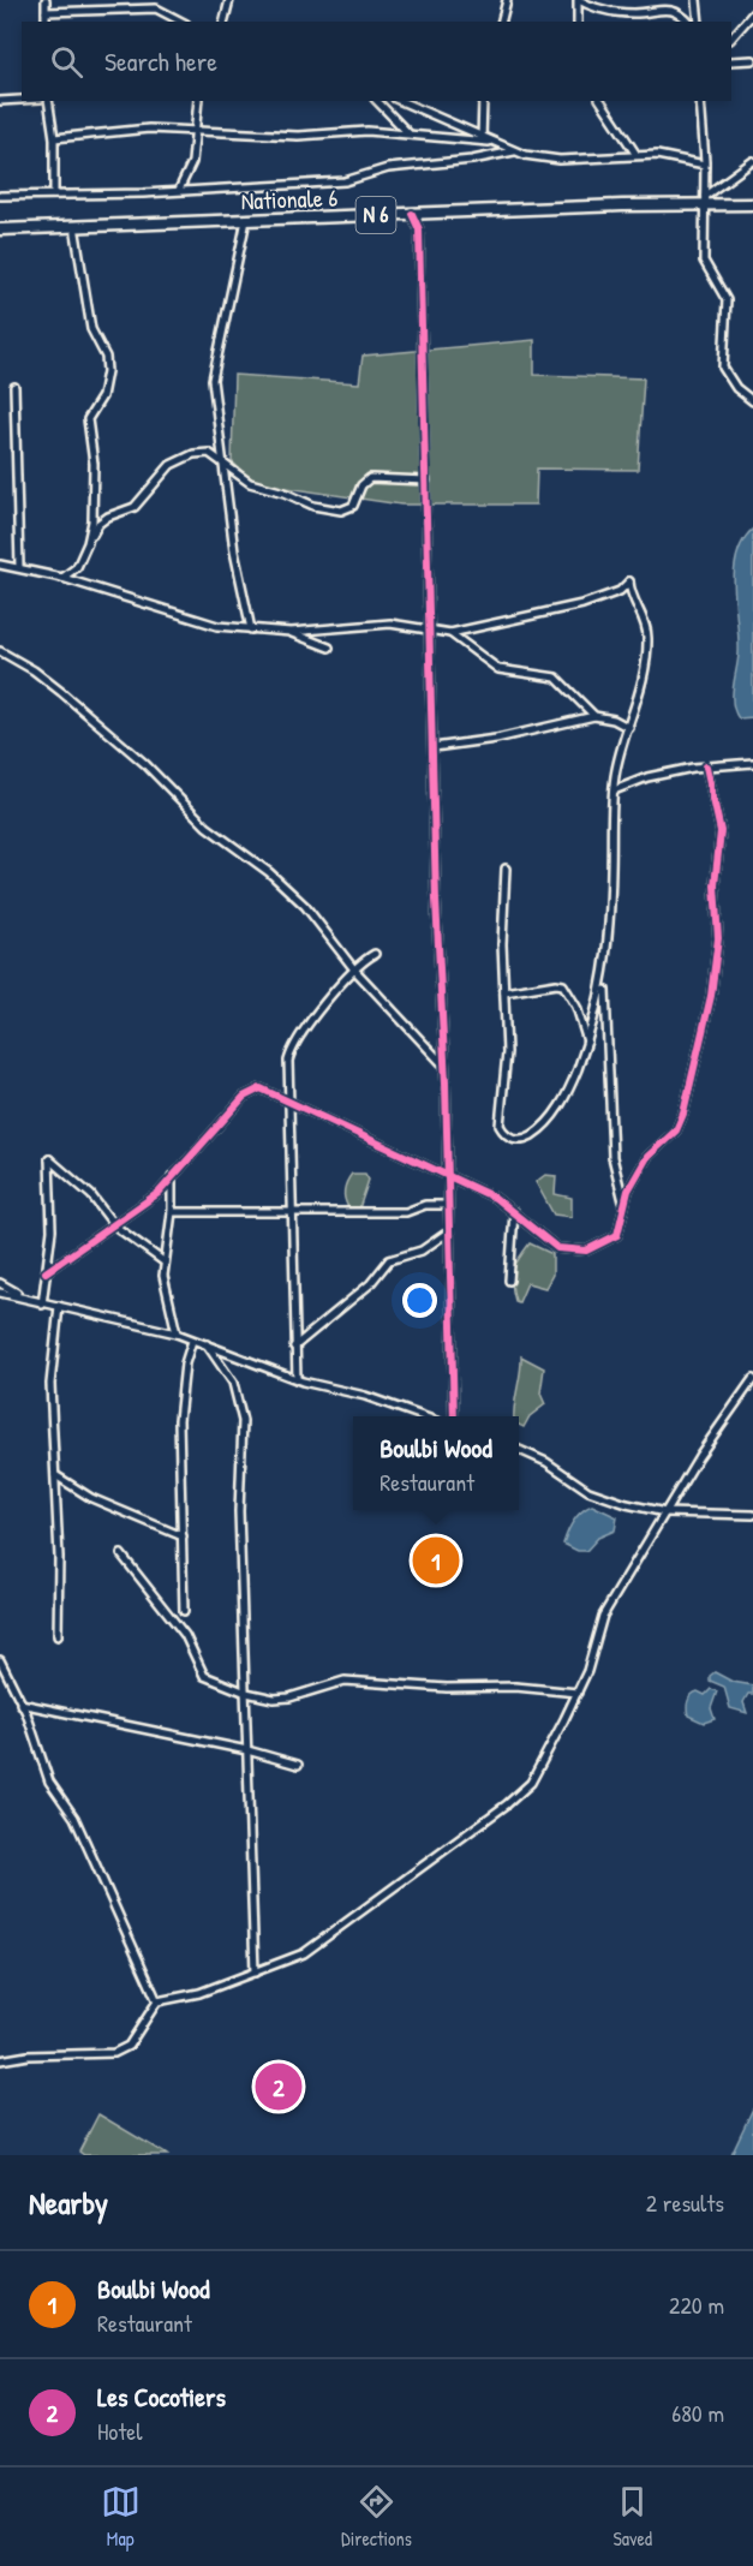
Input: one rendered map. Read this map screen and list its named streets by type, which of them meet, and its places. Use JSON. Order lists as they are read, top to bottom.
{
  "streets": {
    "main road": ["Nationale 6", "N 6"]
  },
  "page": {
    "search": "Search here",
    "popup": ["Boulbi Wood", "Restaurant"],
    "pins": ["1", "2"],
    "heading": ["Nearby", "2 results"],
    "list": [
      {
        "mark": "1",
        "name": "Boulbi Wood",
        "note": "Restaurant",
        "value": "220 m"
      },
      {
        "mark": "2",
        "name": "Les Cocotiers",
        "note": "Hotel",
        "value": "680 m"
      }
    ],
    "nav": ["Map", "Directions", "Saved"]
  }
}
